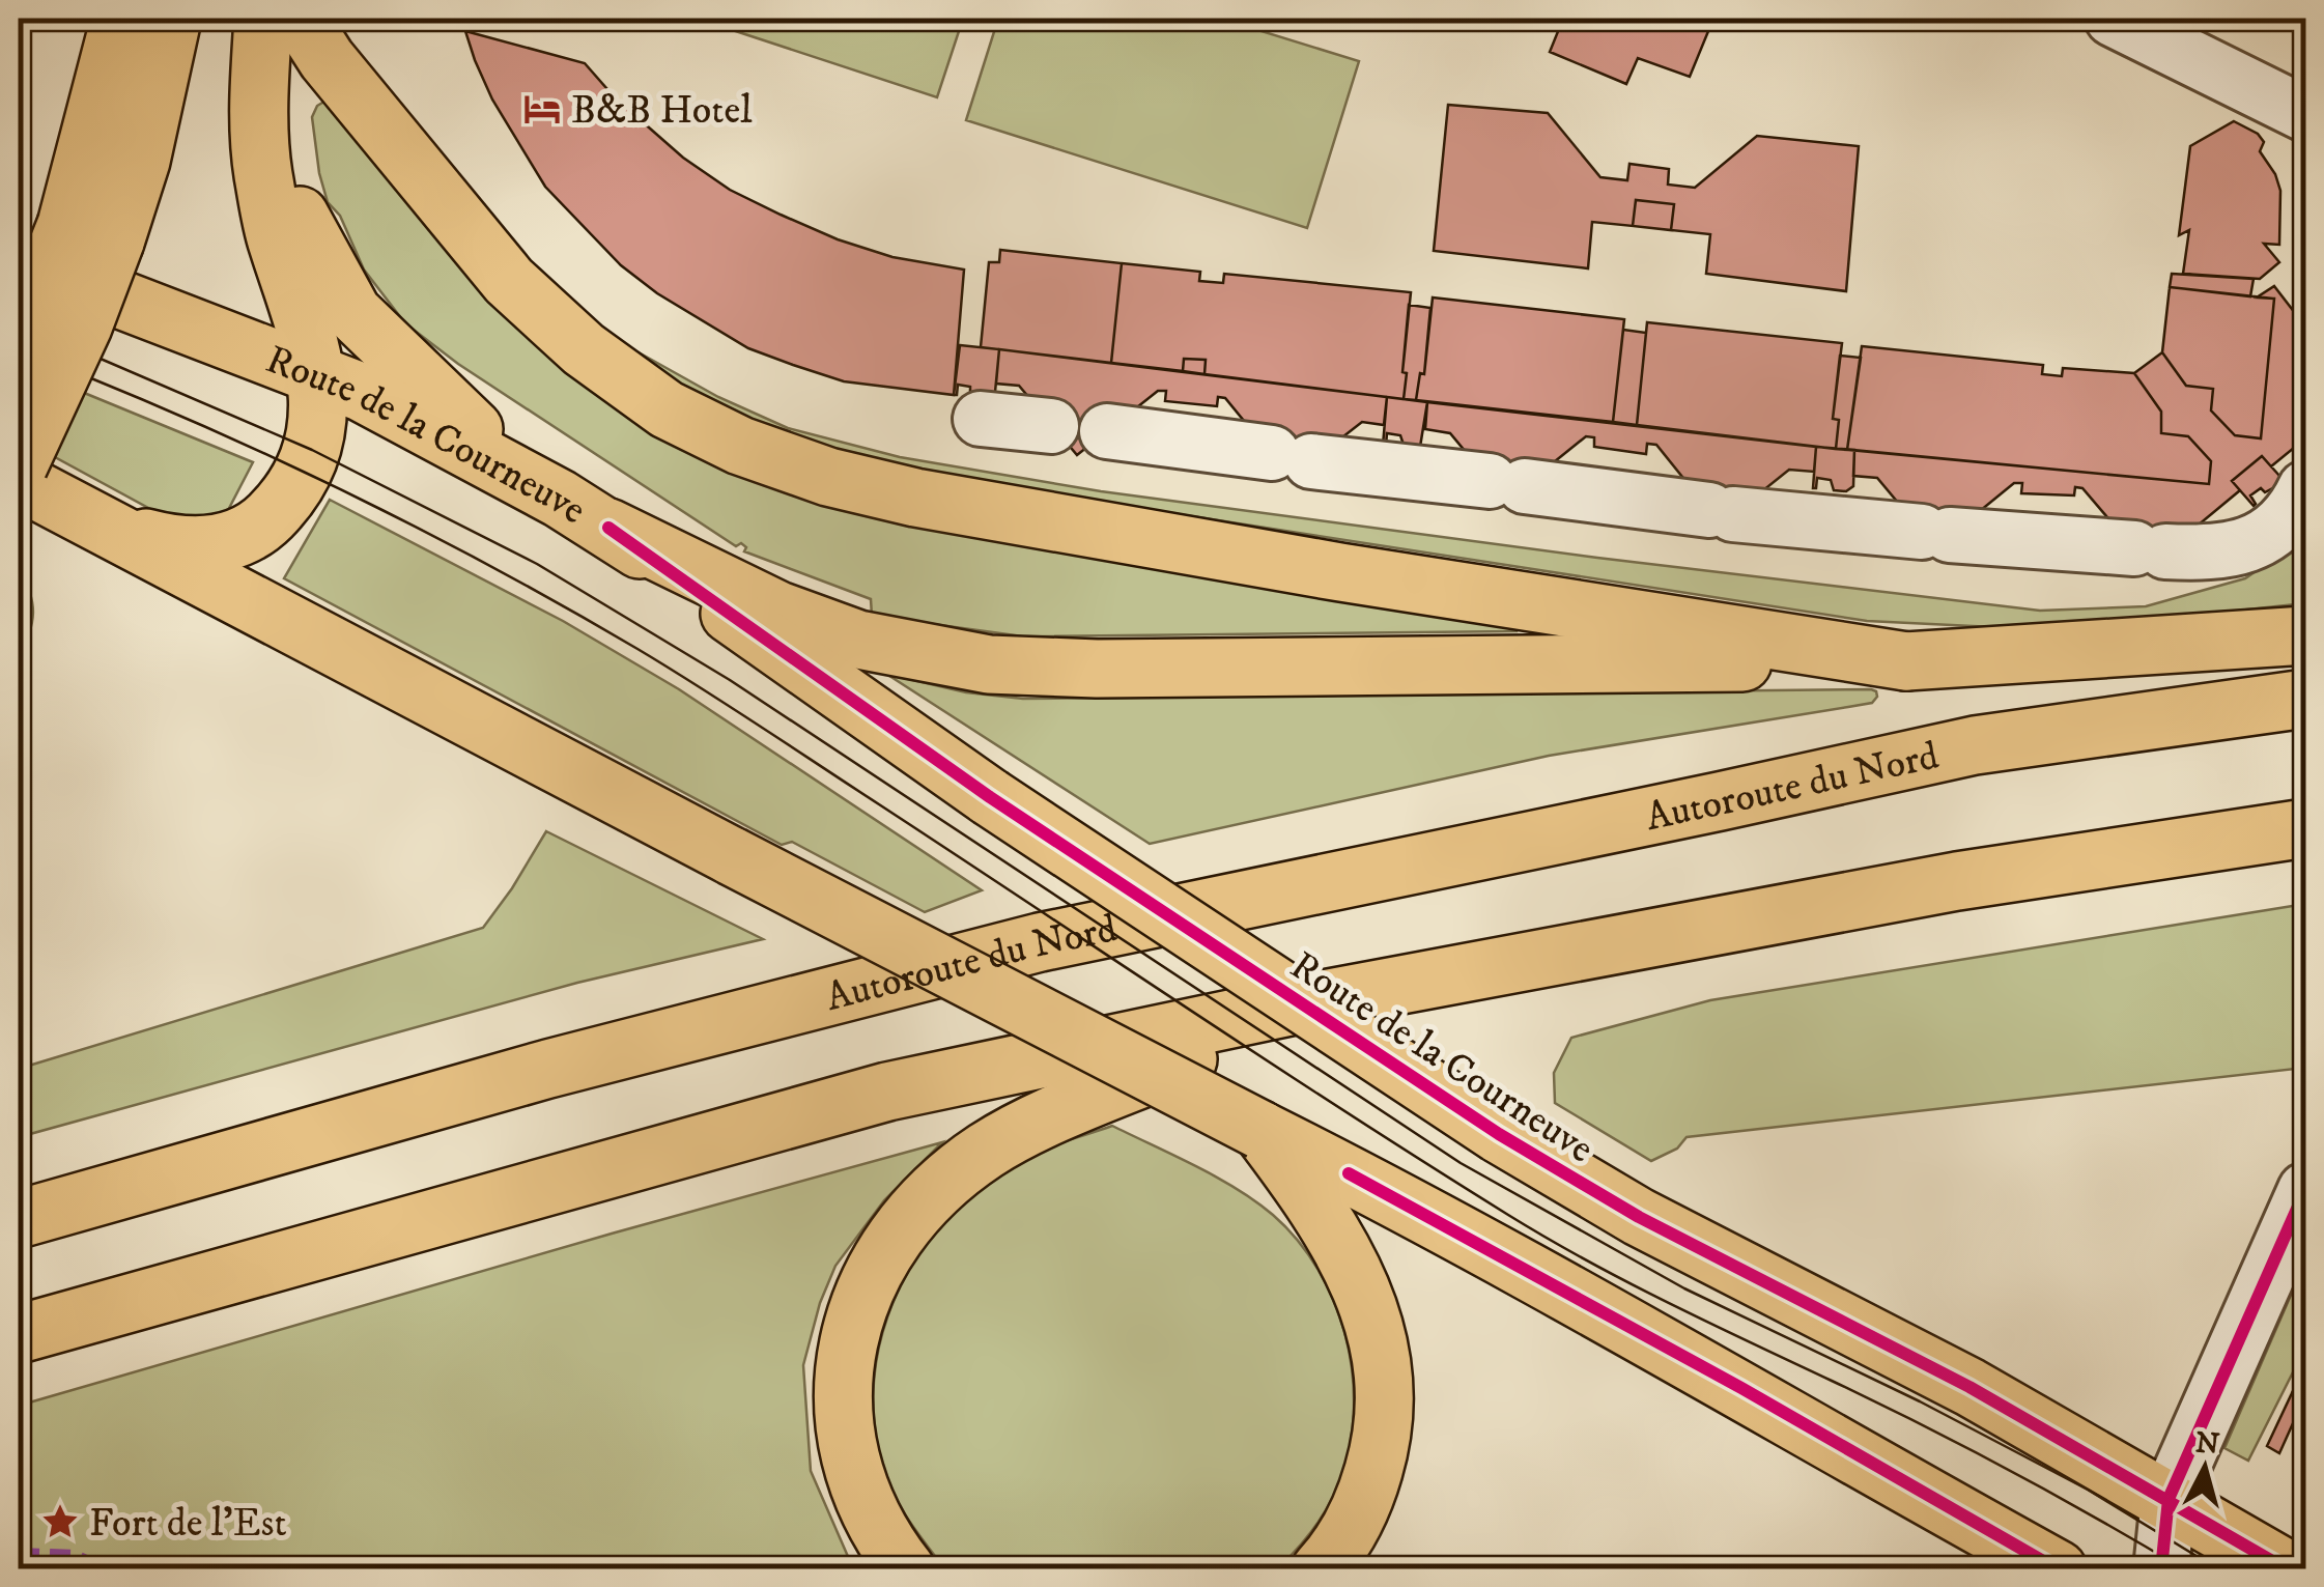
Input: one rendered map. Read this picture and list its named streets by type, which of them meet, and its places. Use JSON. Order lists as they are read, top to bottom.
{
  "streets": {
    "main road": ["Route de la Courneuve", "Autoroute du Nord"]
  },
  "places": {
    "hotel": ["B&B Hotel"],
    "place": ["Fort de l'Est"]
  },
  "north": "top"
}
